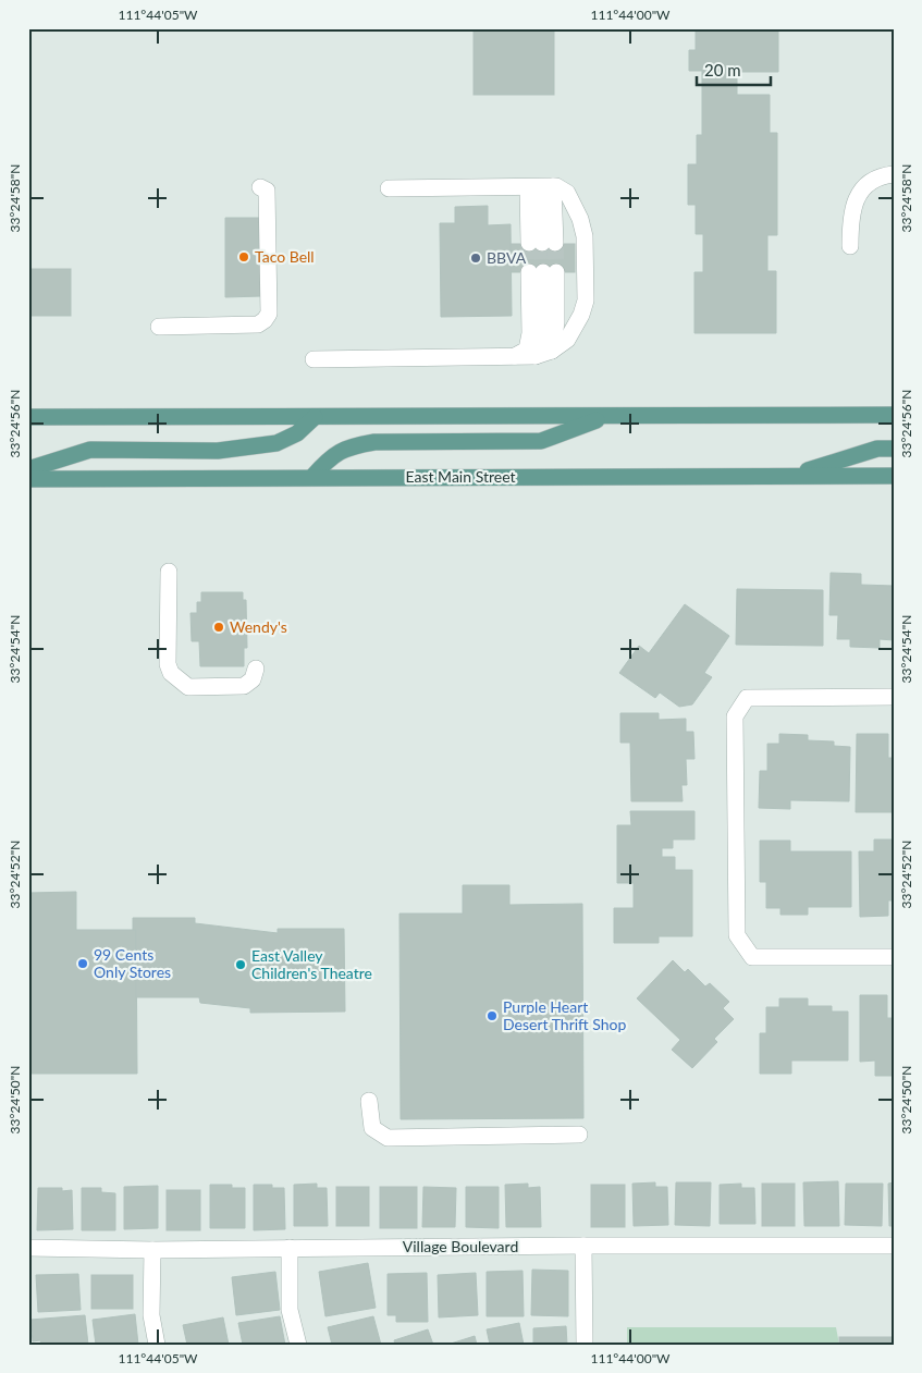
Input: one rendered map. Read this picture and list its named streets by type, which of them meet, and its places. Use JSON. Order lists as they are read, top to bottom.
{
  "streets": {
    "main road": ["East Main Street"],
    "street": ["Village Boulevard"]
  },
  "places": [
    "Taco Bell",
    "BBVA",
    "Wendy's",
    "99 Cents Only Stores",
    "East Valley Children's Theatre",
    "Purple Heart Desert Thrift Shop"
  ],
  "scale_bar": "20 m",
  "coordinates": [
    "111°44'05\"W",
    "111°44'00\"W",
    "33°24'58\"N",
    "33°24'56\"N",
    "33°24'54\"N",
    "33°24'52\"N",
    "33°24'50\"N"
  ]
}
